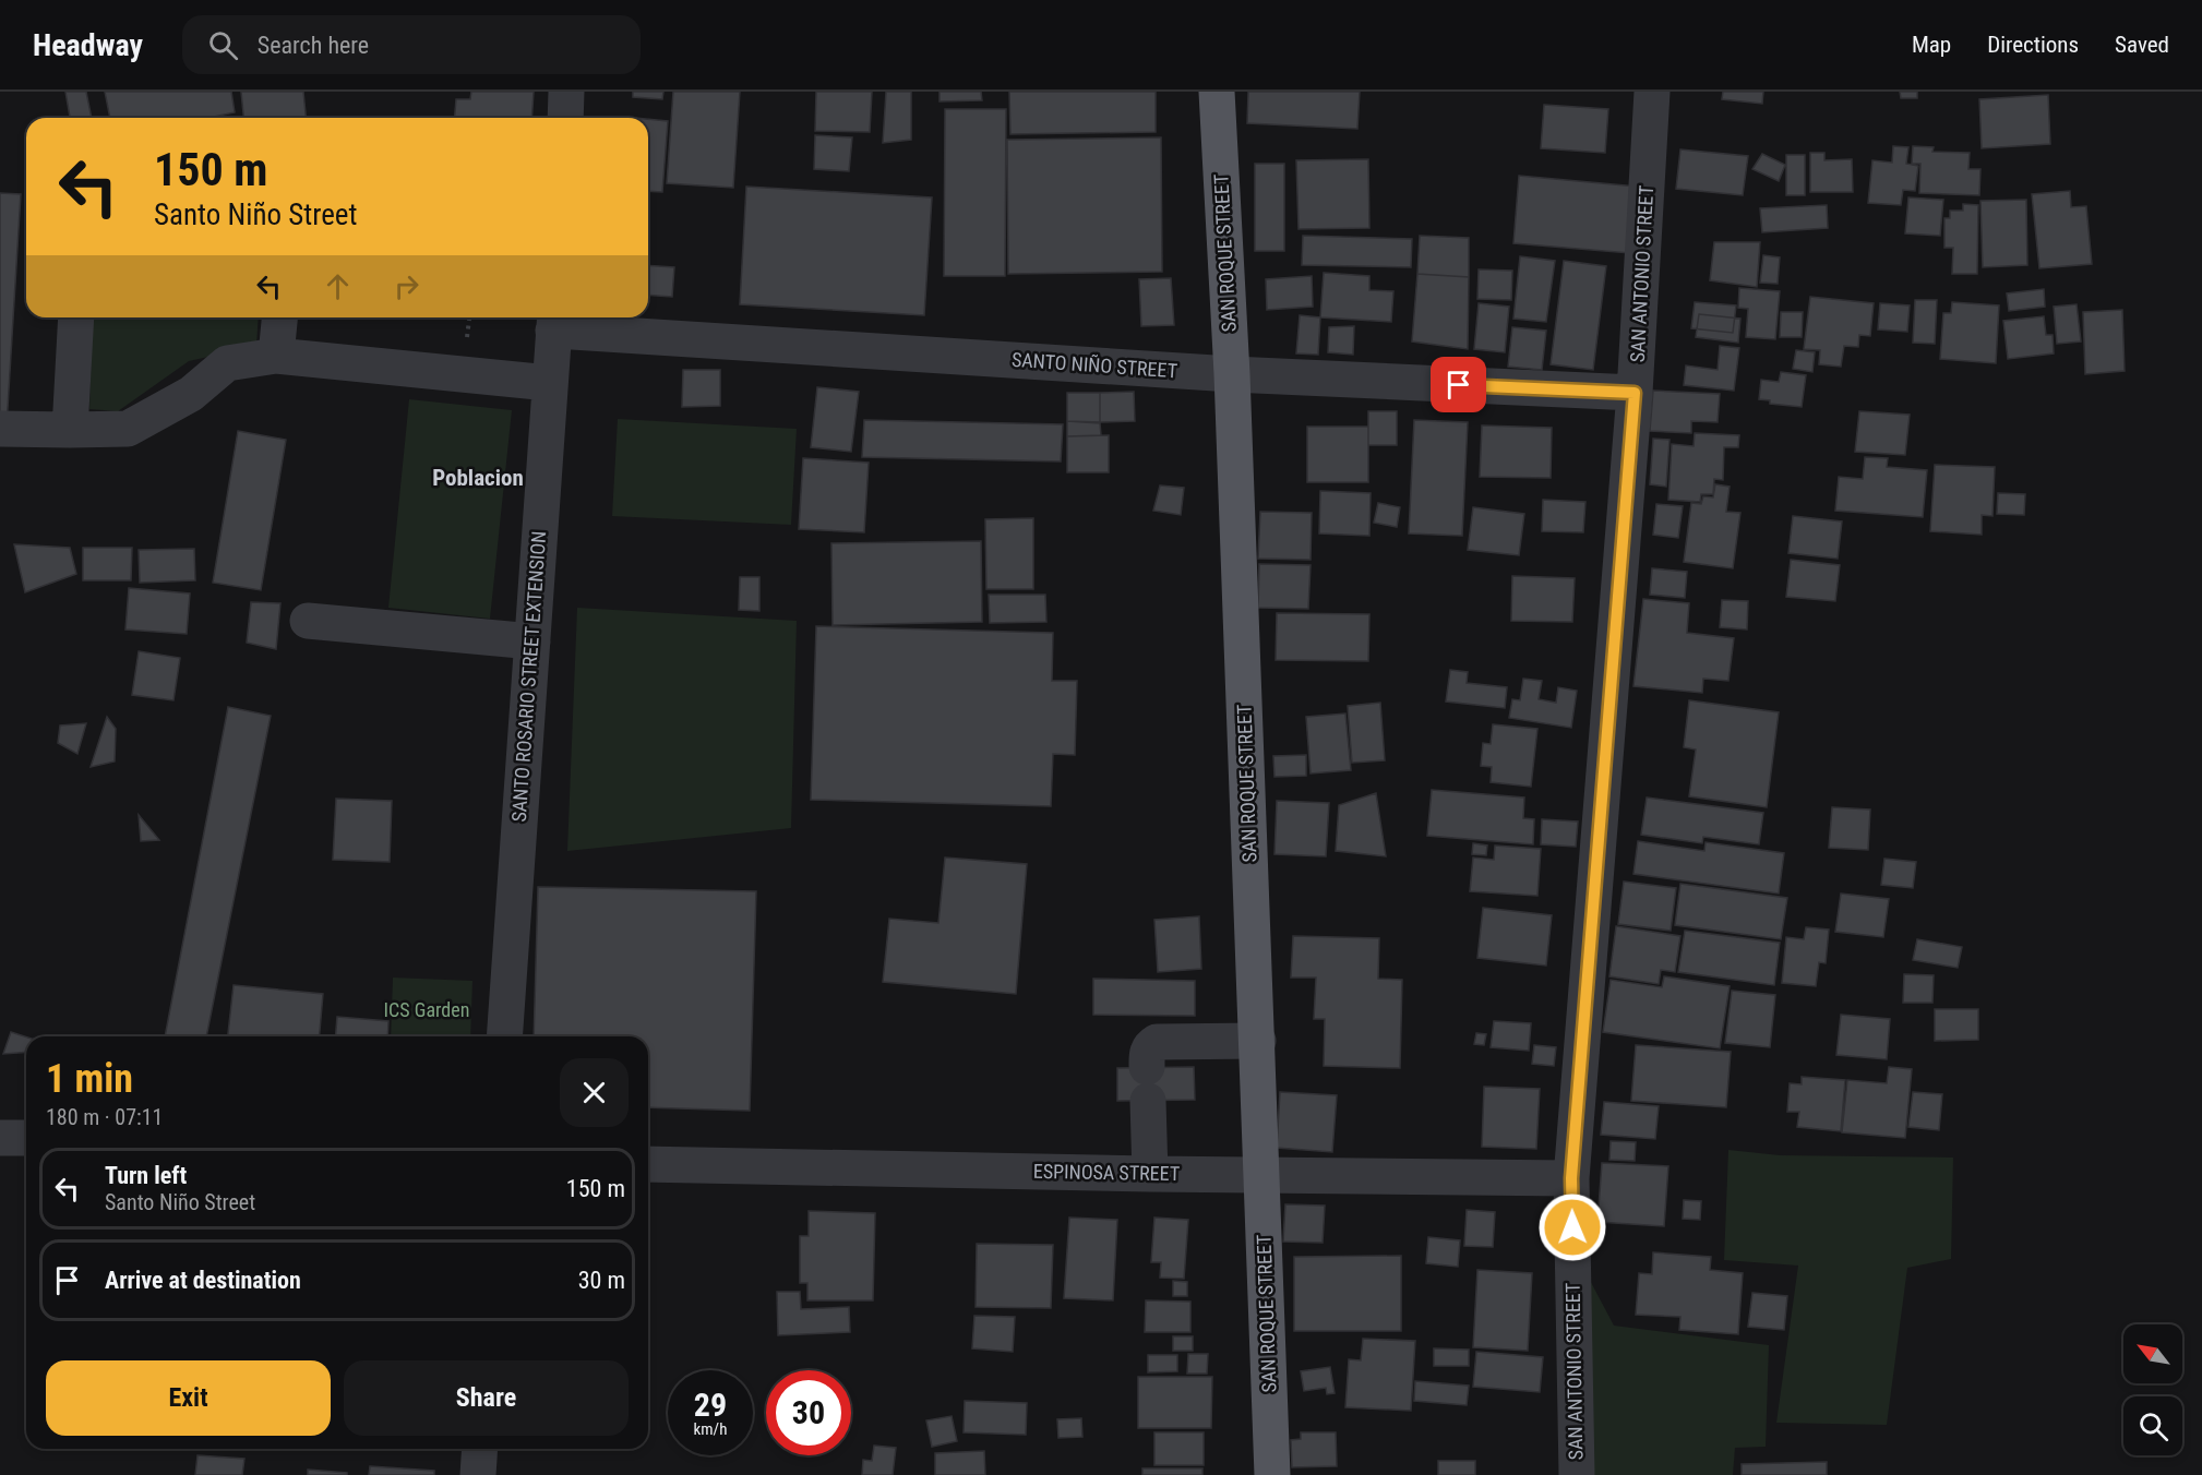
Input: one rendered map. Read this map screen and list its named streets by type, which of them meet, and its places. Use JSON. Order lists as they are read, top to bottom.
{
  "streets": {
    "main road": ["SAN ROQUE STREET"],
    "street": [
      "SAN ANTONIO STREET",
      "SANTO NIÑO STREET",
      "SANTO ROSARIO STREET EXTENSION",
      "ESPINOSA STREET"
    ]
  },
  "crossings": [
    ["SAN ROQUE STREET", "SANTO NIÑO STREET"],
    ["SAN ROQUE STREET", "ESPINOSA STREET"],
    ["SAN ANTONIO STREET", "SANTO NIÑO STREET"],
    ["SAN ANTONIO STREET", "ESPINOSA STREET"],
    ["SANTO NIÑO STREET", "SANTO ROSARIO STREET EXTENSION"]
  ],
  "districts": ["Poblacion"],
  "parks": ["ICS Garden"],
  "north": "top left",
  "page": {
    "header": "Headway",
    "search": "Search here",
    "nav": ["Map", "Directions", "Saved"],
    "turn": ["150 m", "Santo Niño Street"],
    "heading": ["1 min", "180 m · 07:11"],
    "list": [
      {
        "name": "Turn left",
        "note": "Santo Niño Street",
        "value": "150 m"
      },
      {
        "name": "Arrive at destination",
        "value": "30 m"
      }
    ],
    "buttons": ["Exit", "Share"],
    "speed": "29 km/h",
    "limit": "30"
  }
}
